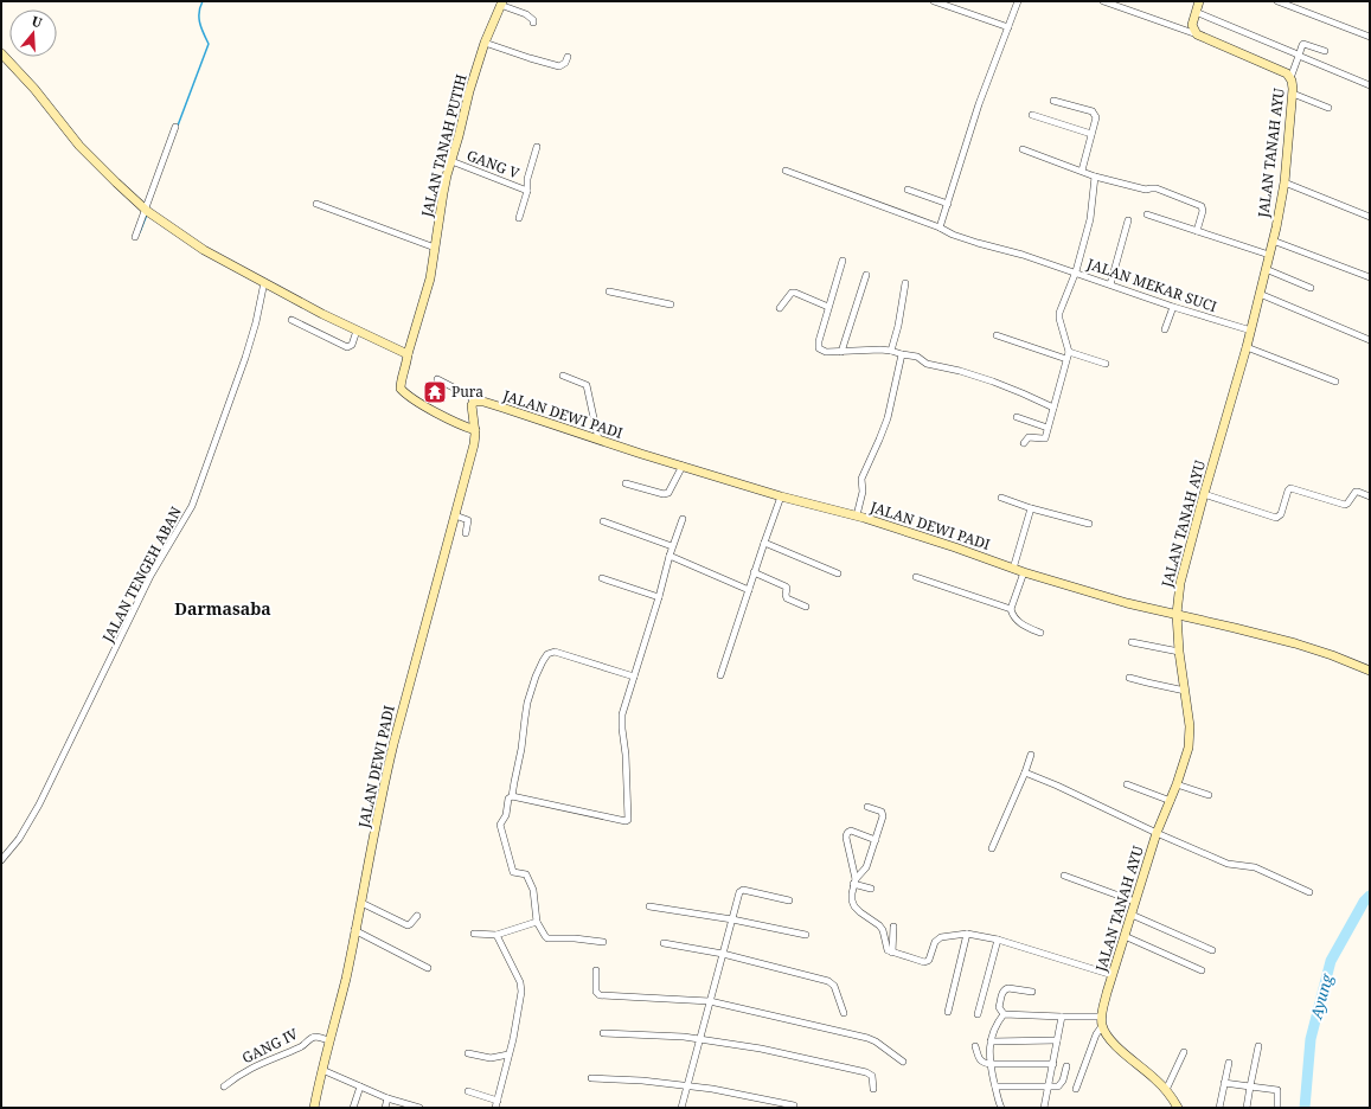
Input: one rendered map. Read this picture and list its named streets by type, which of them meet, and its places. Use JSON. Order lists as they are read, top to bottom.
{
  "streets": {
    "street": [
      "JALAN TANAH PUTIH",
      "JALAN TANAH AYU",
      "GANG V",
      "JALAN MEKAR SUCI",
      "JALAN DEWI PADI",
      "JALAN TENGEH ABAN",
      "GANG IV"
    ]
  },
  "crossings": [
    ["JALAN TANAH PUTIH", "GANG V"],
    ["JALAN TANAH PUTIH", "JALAN DEWI PADI"],
    ["JALAN TANAH AYU", "JALAN MEKAR SUCI"],
    ["JALAN TANAH AYU", "JALAN DEWI PADI"],
    ["JALAN DEWI PADI", "GANG IV"]
  ],
  "districts": ["Darmasaba"],
  "water": ["Ayung"],
  "places": {
    "temple": ["Pura"]
  },
  "north": "top"
}
